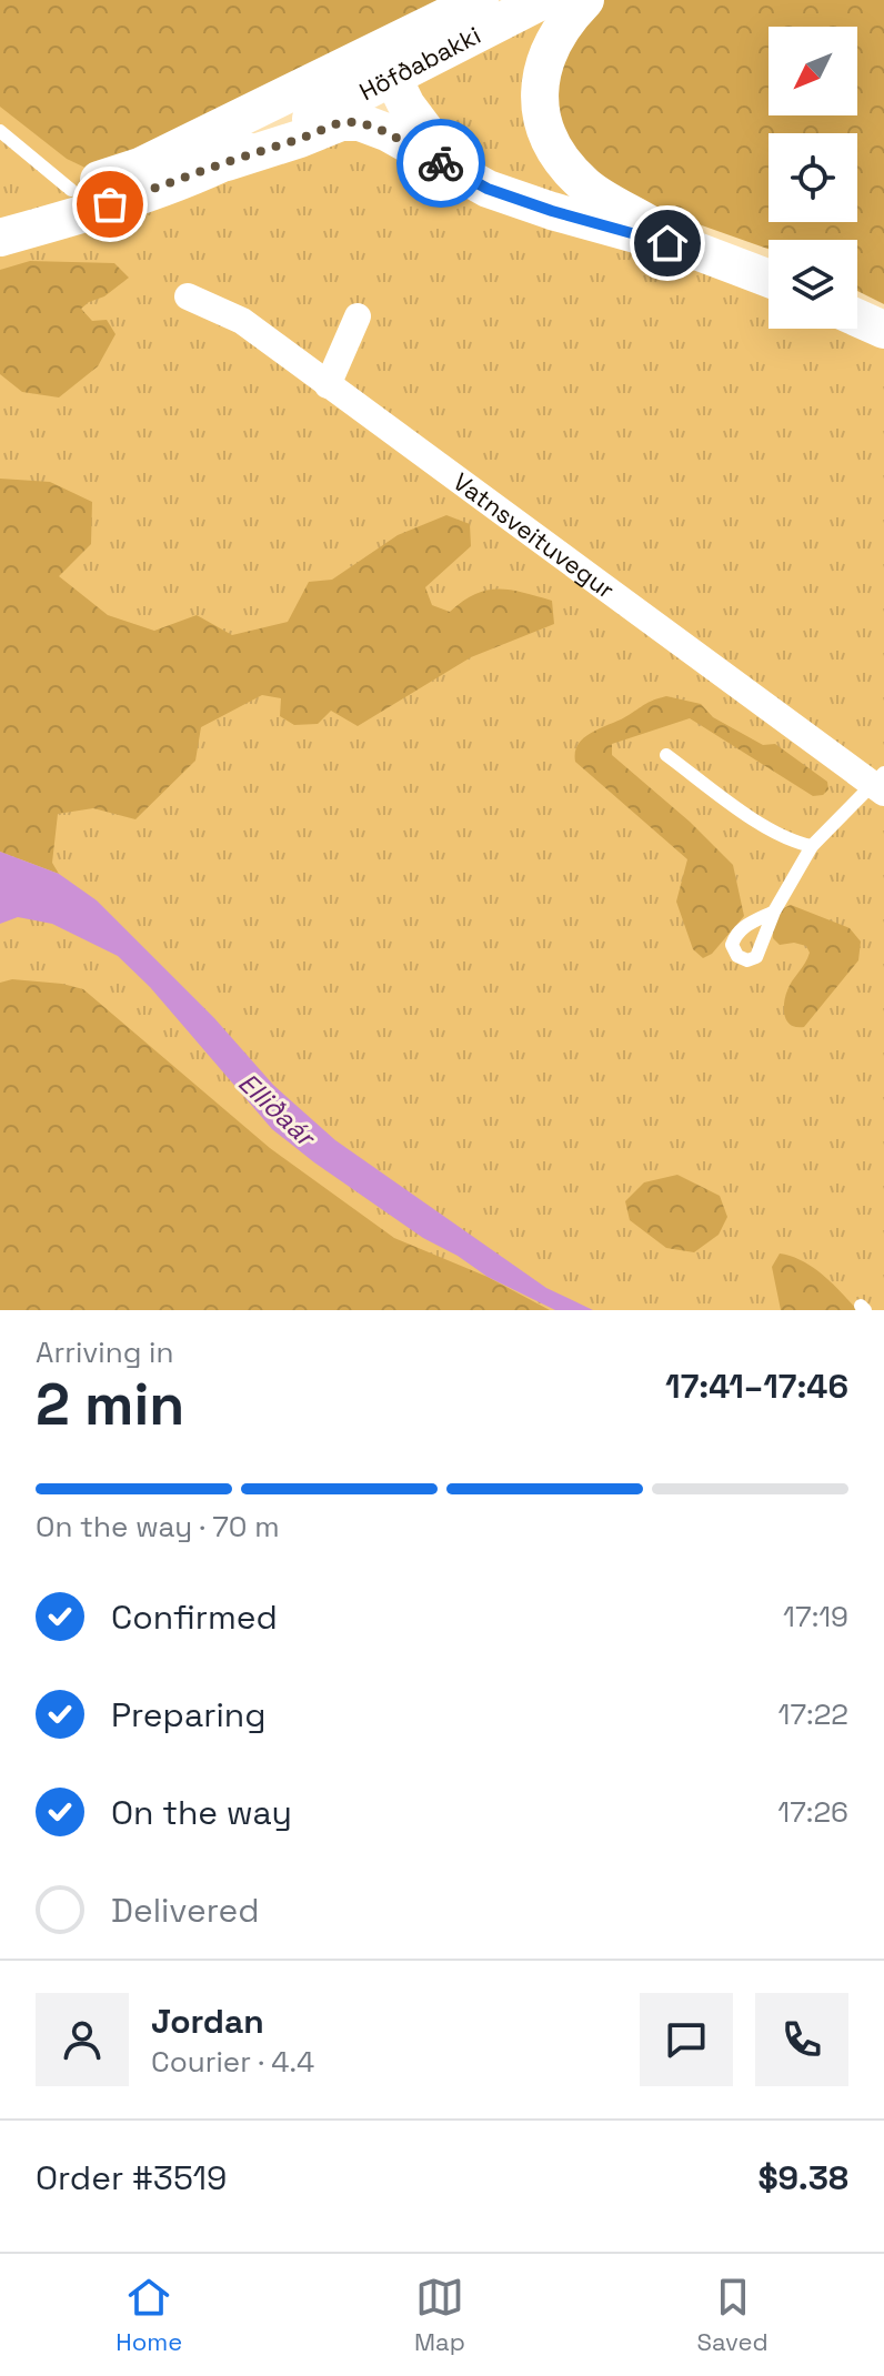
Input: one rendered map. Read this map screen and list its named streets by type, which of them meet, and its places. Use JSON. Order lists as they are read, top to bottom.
{
  "streets": {
    "main road": ["Höfðabakki"],
    "street": ["Vatnsveituvegur"]
  },
  "water": ["Elliðaár"],
  "north": "bottom left",
  "page": {
    "heading": ["2 min", "Arriving in", "17:41–17:46"],
    "panel": [
      "Jordan",
      "Courier · 4.4",
      "Order #3519",
      "$9.38"
    ],
    "bar": "On the way · 70 m",
    "list": [
      ["Confirmed", "17:19"],
      ["Preparing", "17:22"],
      ["On the way", "17:26"],
      "Delivered"
    ],
    "tabs": ["Home", "Map", "Saved"]
  }
}
